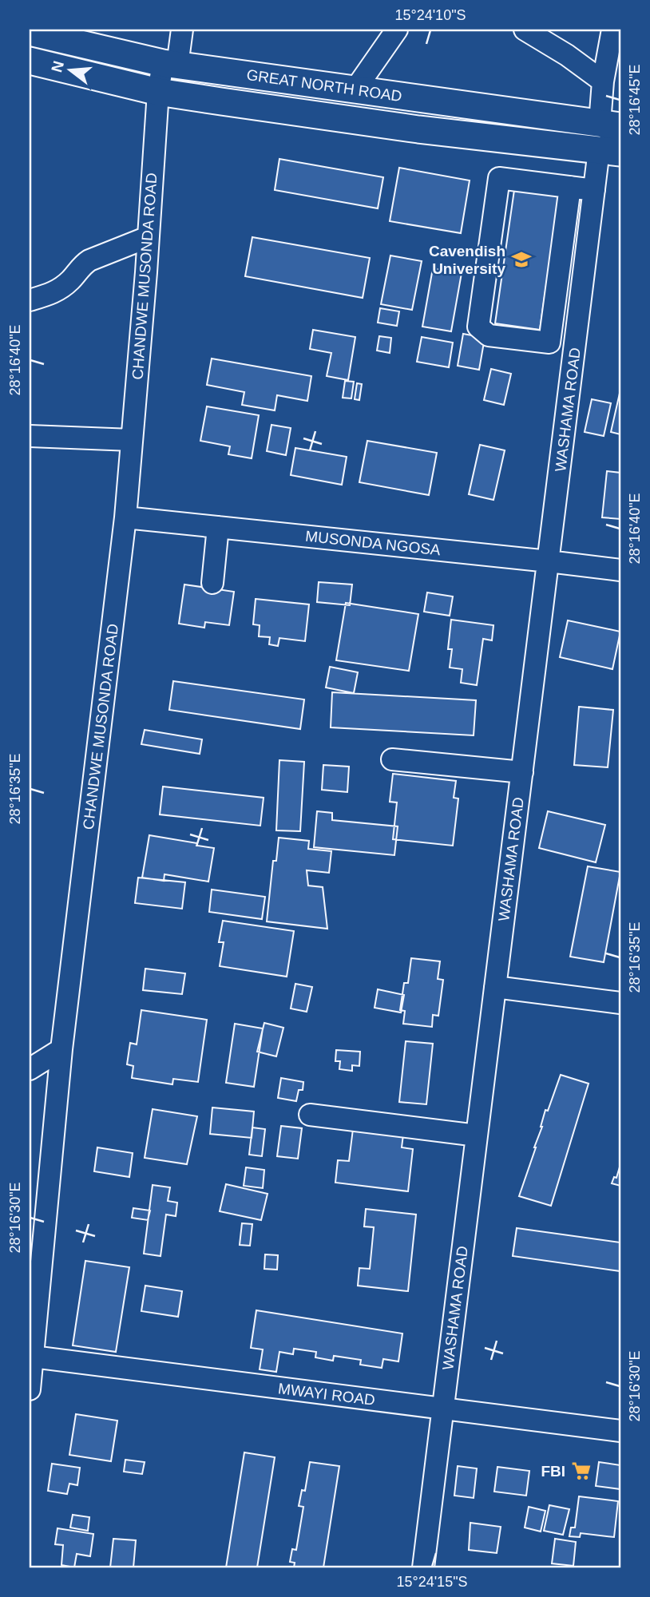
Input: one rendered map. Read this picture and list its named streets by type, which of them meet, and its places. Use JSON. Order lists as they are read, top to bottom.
{
  "streets": {
    "main road": ["GREAT NORTH ROAD"],
    "street": [
      "CHANDWE MUSONDA ROAD",
      "WASHAMA ROAD",
      "MUSONDA NGOSA",
      "MWAYI ROAD"
    ]
  },
  "crossings": [
    ["GREAT NORTH ROAD", "CHANDWE MUSONDA ROAD"],
    ["GREAT NORTH ROAD", "WASHAMA ROAD"],
    ["CHANDWE MUSONDA ROAD", "MUSONDA NGOSA"],
    ["CHANDWE MUSONDA ROAD", "MWAYI ROAD"],
    ["WASHAMA ROAD", "MUSONDA NGOSA"],
    ["WASHAMA ROAD", "MWAYI ROAD"]
  ],
  "places": {
    "school or university": ["Cavendish University"],
    "supermarket": ["FBI"]
  },
  "north": "left",
  "coordinates": [
    "15°24'10\"S",
    "28°16'45\"E",
    "28°16'40\"E",
    "28°16'35\"E",
    "28°16'30\"E",
    "15°24'15\"S"
  ]
}
